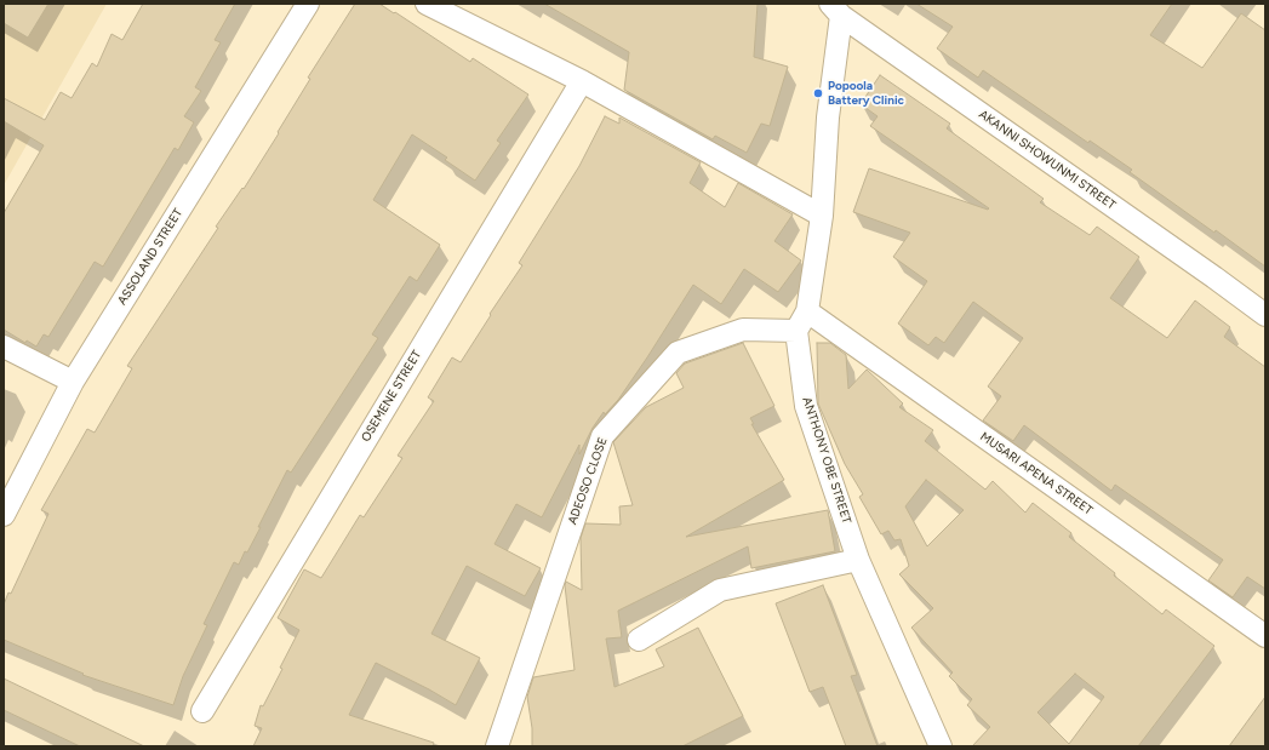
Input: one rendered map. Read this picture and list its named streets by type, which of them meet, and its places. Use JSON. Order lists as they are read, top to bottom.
{
  "streets": {
    "street": [
      "AKANNI SHOWUNMI STREET",
      "ASSOLAND STREET",
      "OSEMENE STREET",
      "ANTHONY OBE STREET",
      "MUSARI APENA STREET",
      "ADEOSO CLOSE"
    ]
  },
  "crossings": [
    ["ANTHONY OBE STREET", "ADEOSO CLOSE"]
  ],
  "places": ["Popoola Battery Clinic"]
}
